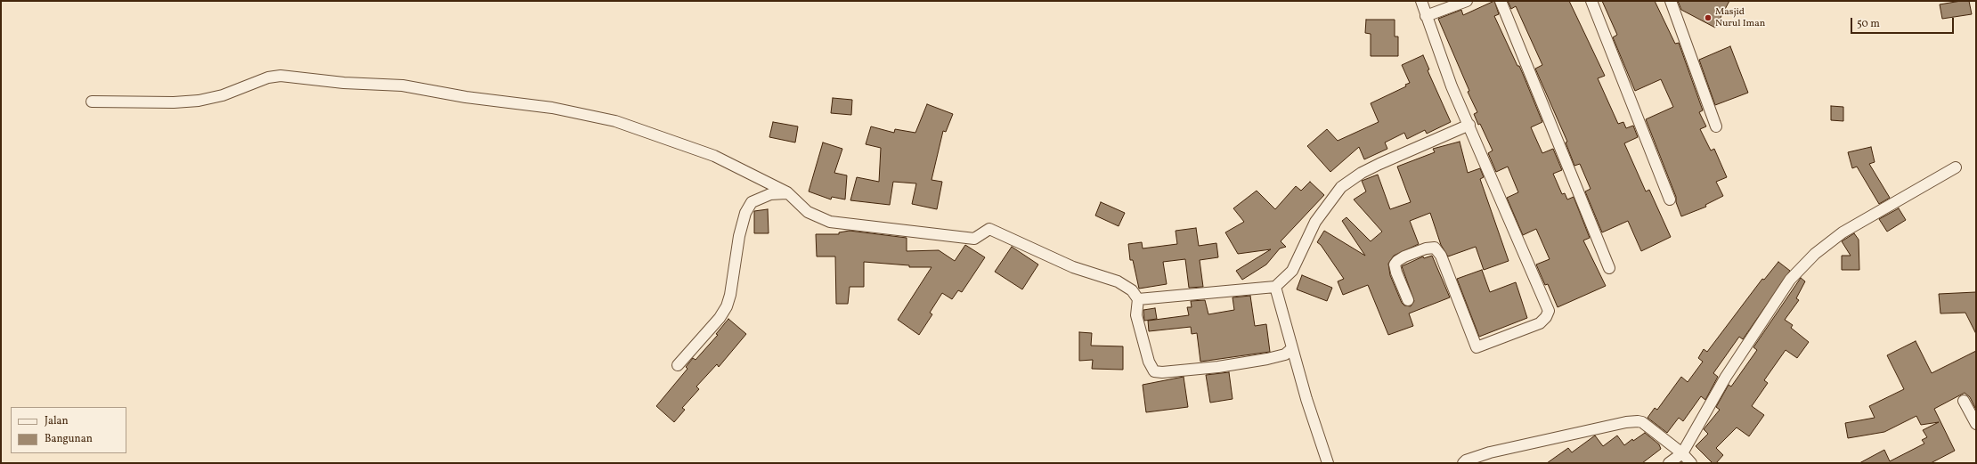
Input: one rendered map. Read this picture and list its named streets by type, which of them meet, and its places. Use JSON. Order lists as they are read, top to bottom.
{
  "places": ["Masjid Nurul Iman"],
  "legend": ["Jalan", "Bangunan"],
  "scale_bar": "50 m"
}
